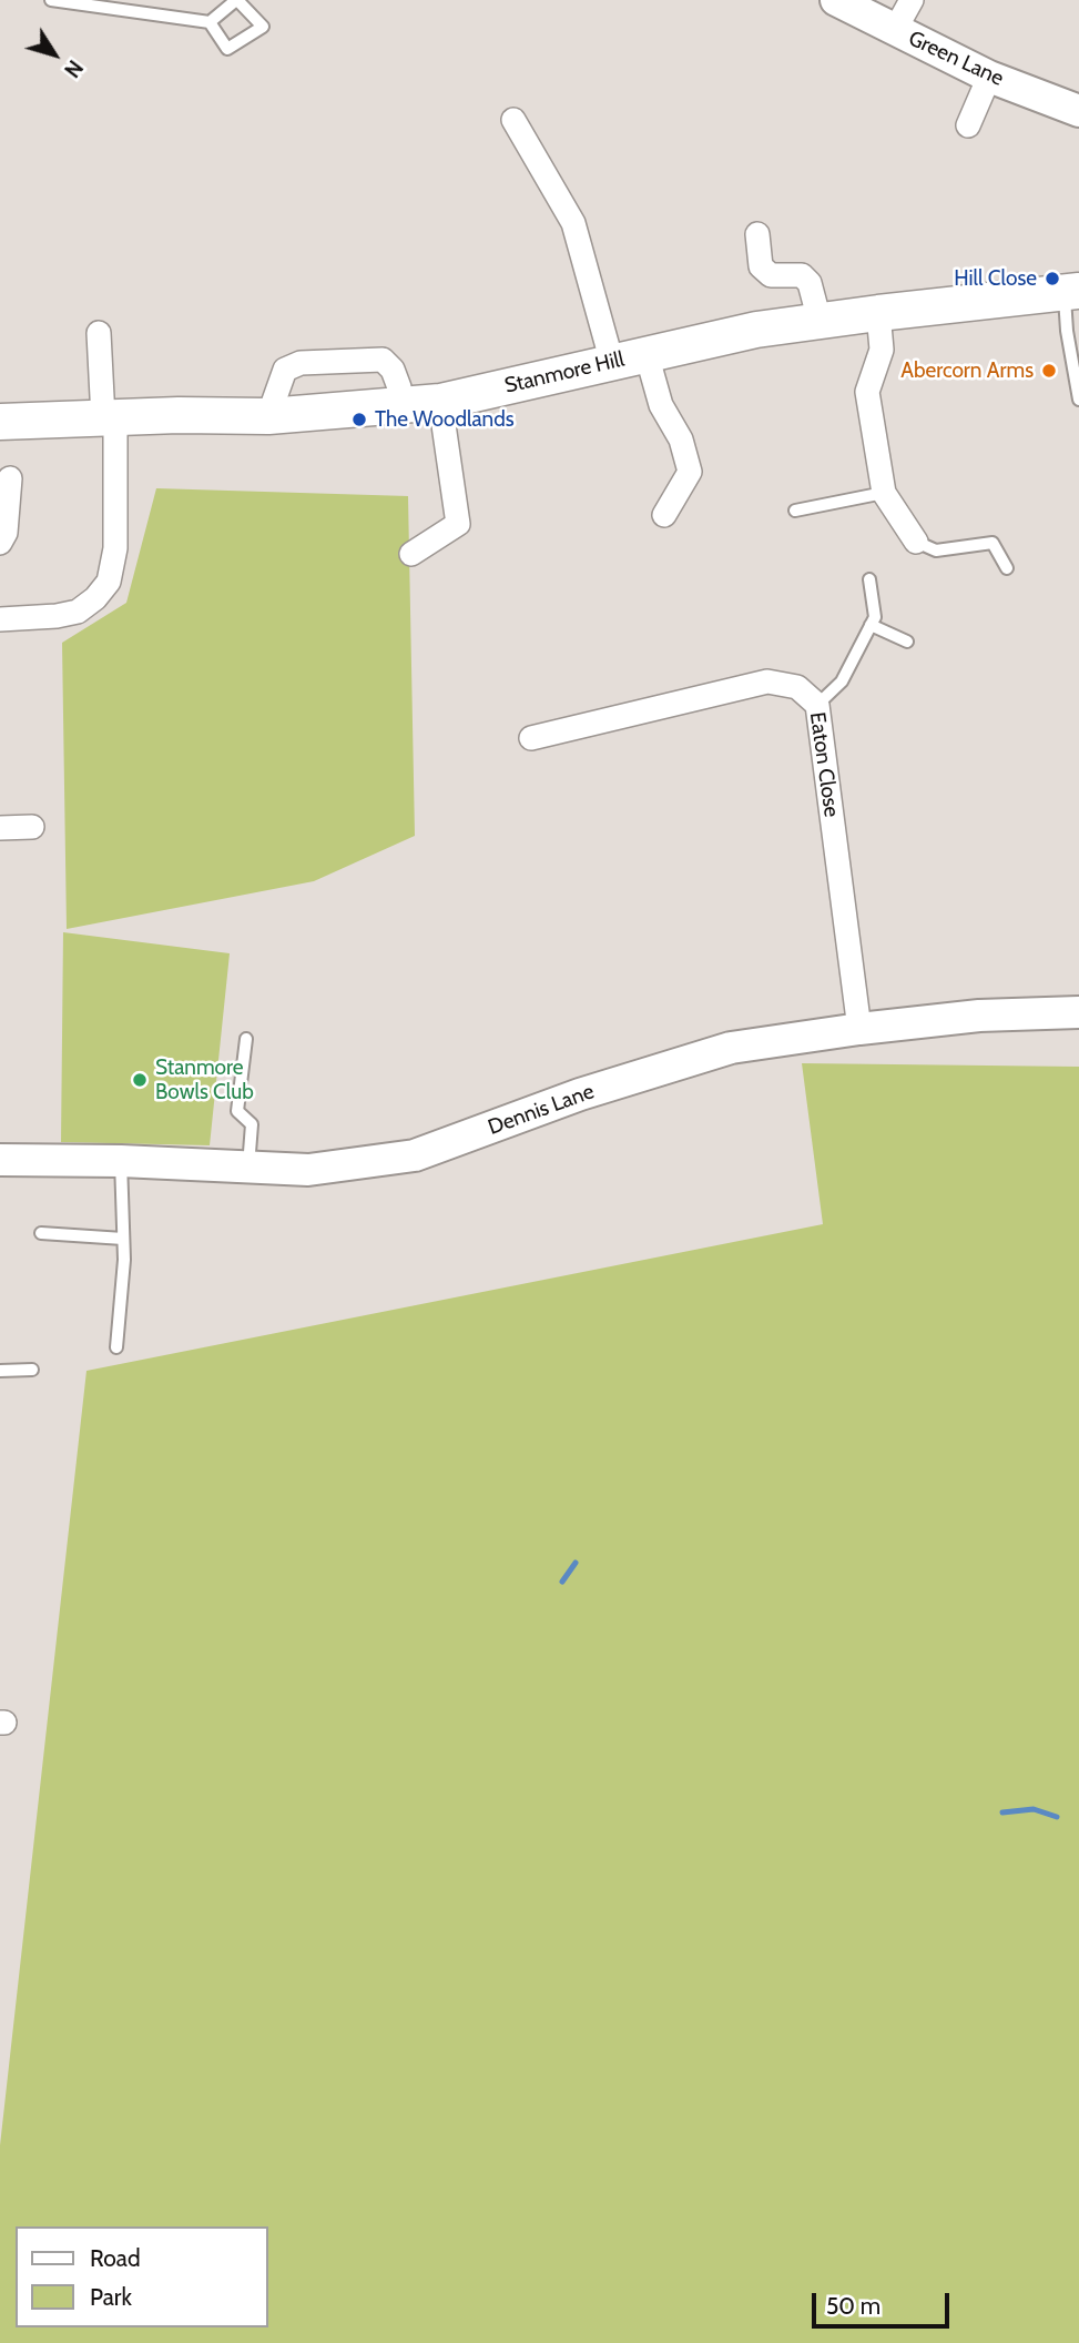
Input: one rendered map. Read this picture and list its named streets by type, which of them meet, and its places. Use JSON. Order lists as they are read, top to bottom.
{
  "streets": {
    "main road": ["Stanmore Hill"],
    "street": ["Green Lane", "Eaton Close", "Dennis Lane"]
  },
  "crossings": [
    ["Eaton Close", "Dennis Lane"]
  ],
  "places": [
    "Hill Close",
    "Abercorn Arms",
    "The Woodlands",
    "Stanmore Bowls Club"
  ],
  "legend": ["Road", "Park"],
  "scale_bar": "50 m",
  "north": "bottom right"
}
